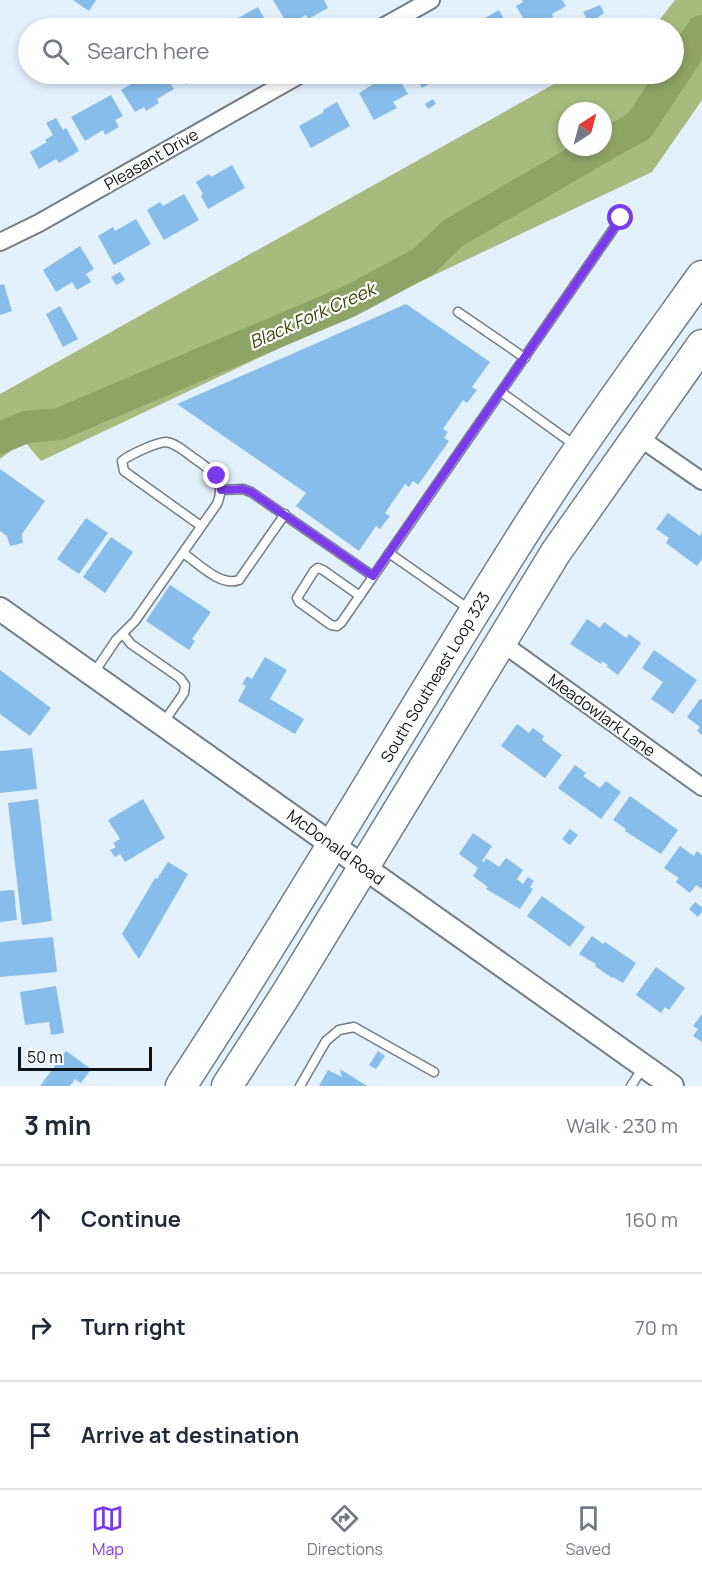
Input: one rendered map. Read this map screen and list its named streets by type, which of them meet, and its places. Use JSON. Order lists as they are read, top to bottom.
{
  "streets": {
    "highway": ["South Southeast Loop 323"],
    "street": ["Pleasant Drive", "Meadowlark Lane", "McDonald Road"]
  },
  "crossings": [
    ["South Southeast Loop 323", "McDonald Road"]
  ],
  "water": ["Black Fork Creek"],
  "scale_bar": "50 m",
  "north": "top right",
  "page": {
    "search": "Search here",
    "scale": "50 m",
    "heading": ["3 min", "Walk · 230 m"],
    "list": [
      ["Continue", "160 m"],
      ["Turn right", "70 m"],
      "Arrive at destination"
    ],
    "nav": ["Map", "Directions", "Saved"]
  }
}
